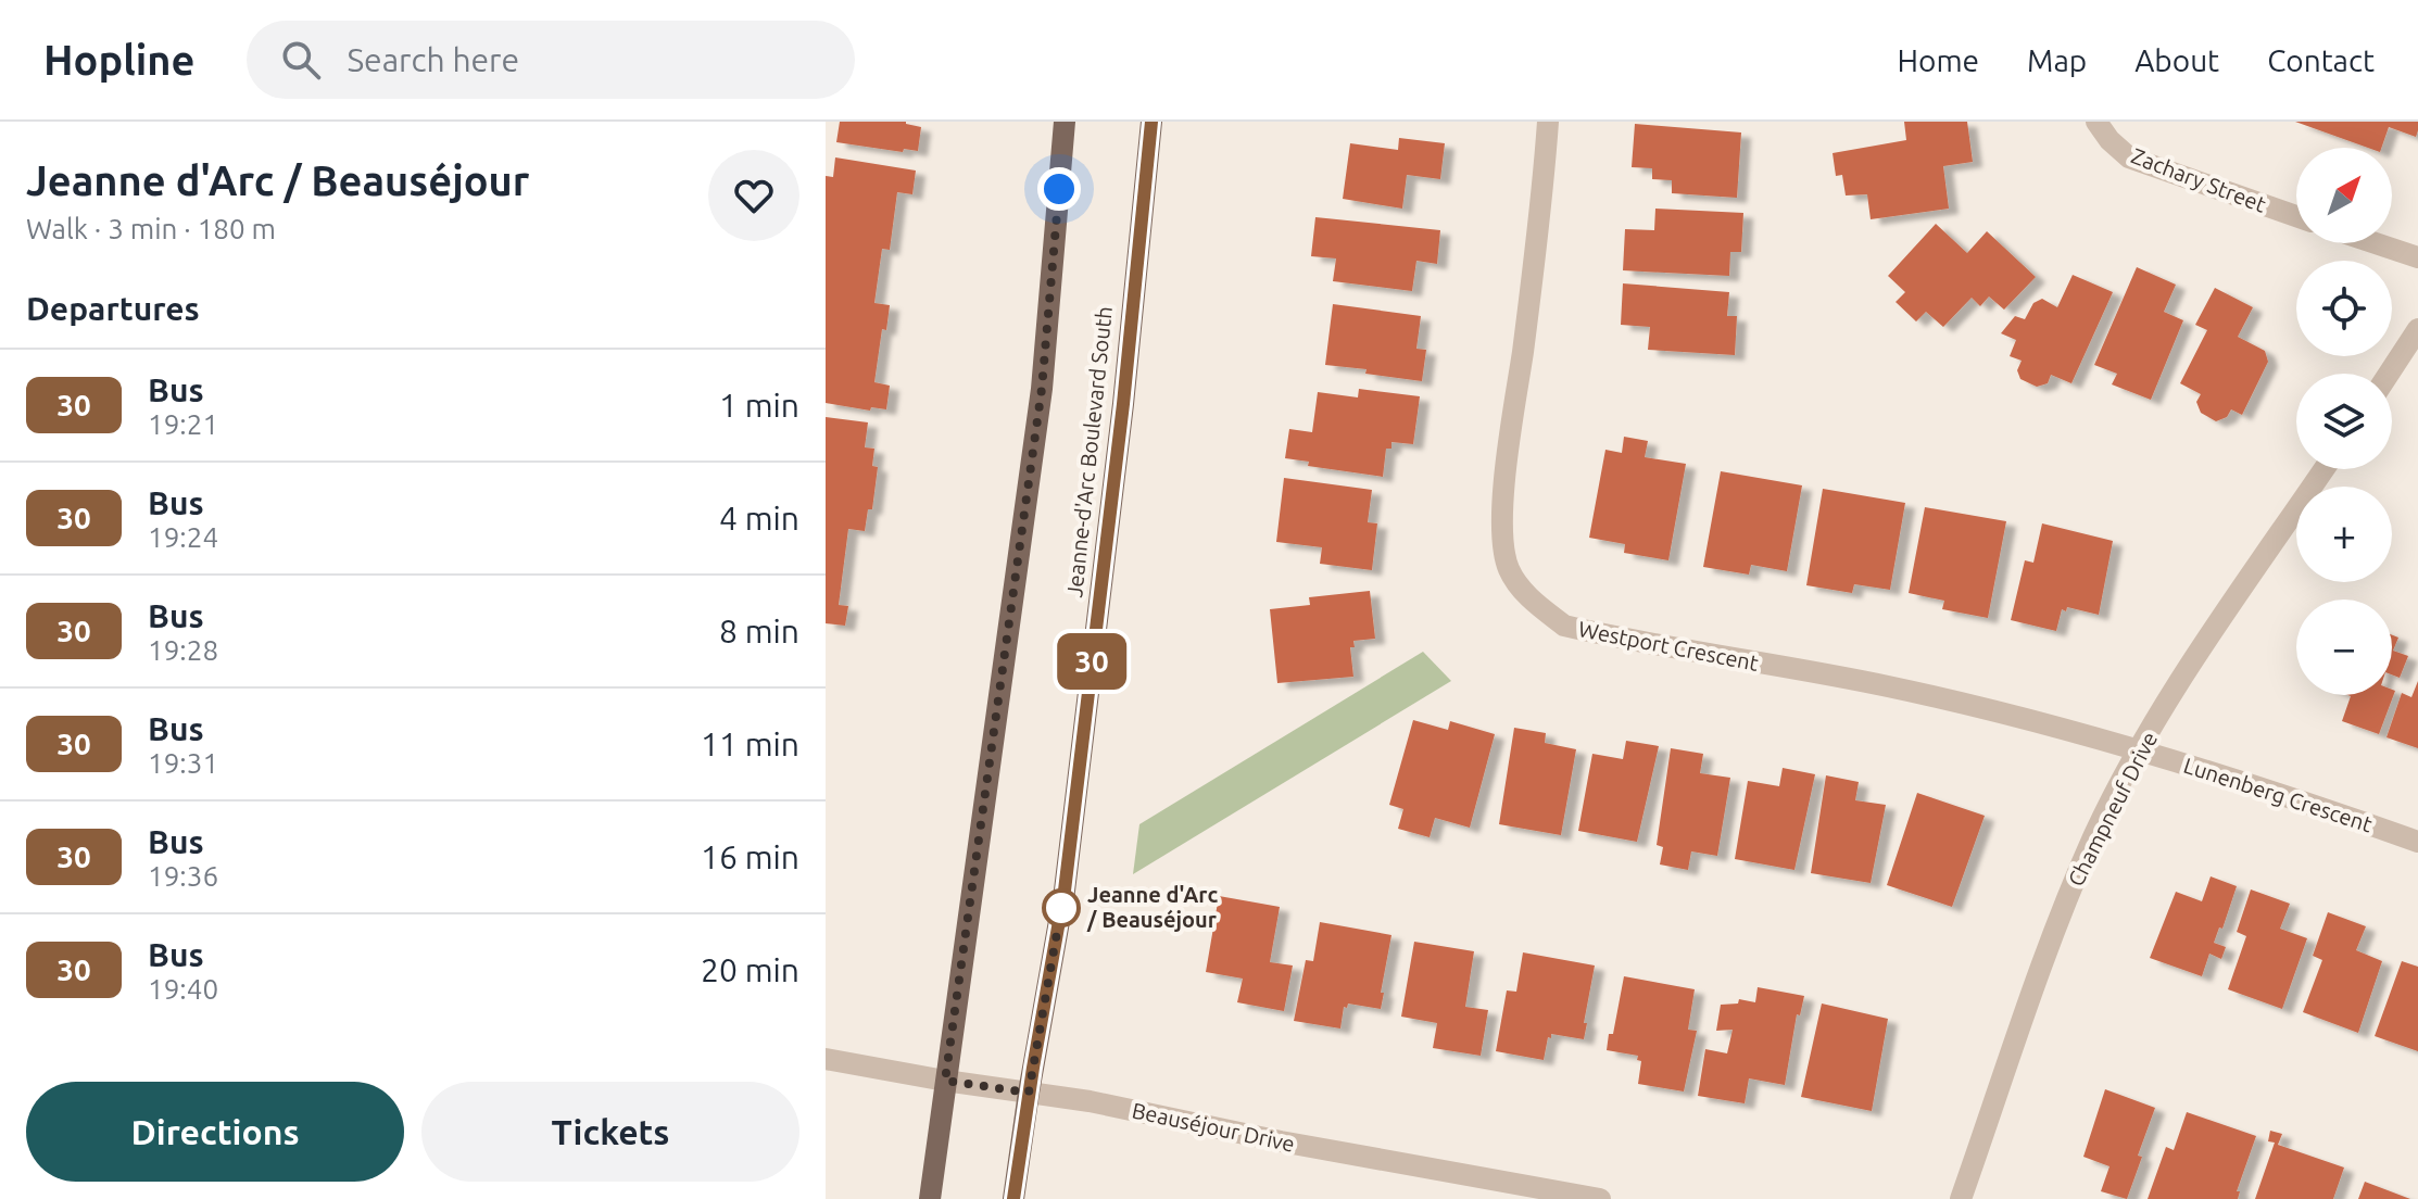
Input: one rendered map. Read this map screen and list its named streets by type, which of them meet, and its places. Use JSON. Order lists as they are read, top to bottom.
{
  "streets": {
    "main road": ["Jeanne-d'Arc Boulevard South"],
    "street": [
      "Zachary Street",
      "Westport Crescent",
      "Lunenberg Crescent",
      "Champneuf Drive",
      "Beauséjour Drive"
    ]
  },
  "crossings": [
    ["Jeanne-d'Arc Boulevard South", "Beauséjour Drive"],
    ["Westport Crescent", "Lunenberg Crescent"],
    ["Westport Crescent", "Champneuf Drive"],
    ["Lunenberg Crescent", "Champneuf Drive"]
  ],
  "places": ["Jeanne d'Arc / Beauséjour"],
  "lines": ["bus line 30"],
  "north": "top right",
  "page": {
    "header": "Hopline",
    "search": "Search here",
    "nav": [
      "Home",
      "Map",
      "About",
      "Contact"
    ],
    "heading": [
      ["Jeanne d'Arc / Beauséjour", "Walk · 3 min · 180 m"],
      "Departures"
    ],
    "on_map": "30",
    "map_buttons": ["+", "−"],
    "list": [
      {
        "mark": "30",
        "name": "Bus",
        "note": "19:21",
        "value": "1 min"
      },
      {
        "mark": "30",
        "name": "Bus",
        "note": "19:24",
        "value": "4 min"
      },
      {
        "mark": "30",
        "name": "Bus",
        "note": "19:28",
        "value": "8 min"
      },
      {
        "mark": "30",
        "name": "Bus",
        "note": "19:31",
        "value": "11 min"
      },
      {
        "mark": "30",
        "name": "Bus",
        "note": "19:36",
        "value": "16 min"
      },
      {
        "mark": "30",
        "name": "Bus",
        "note": "19:40",
        "value": "20 min"
      }
    ],
    "buttons": ["Directions", "Tickets"]
  }
}
